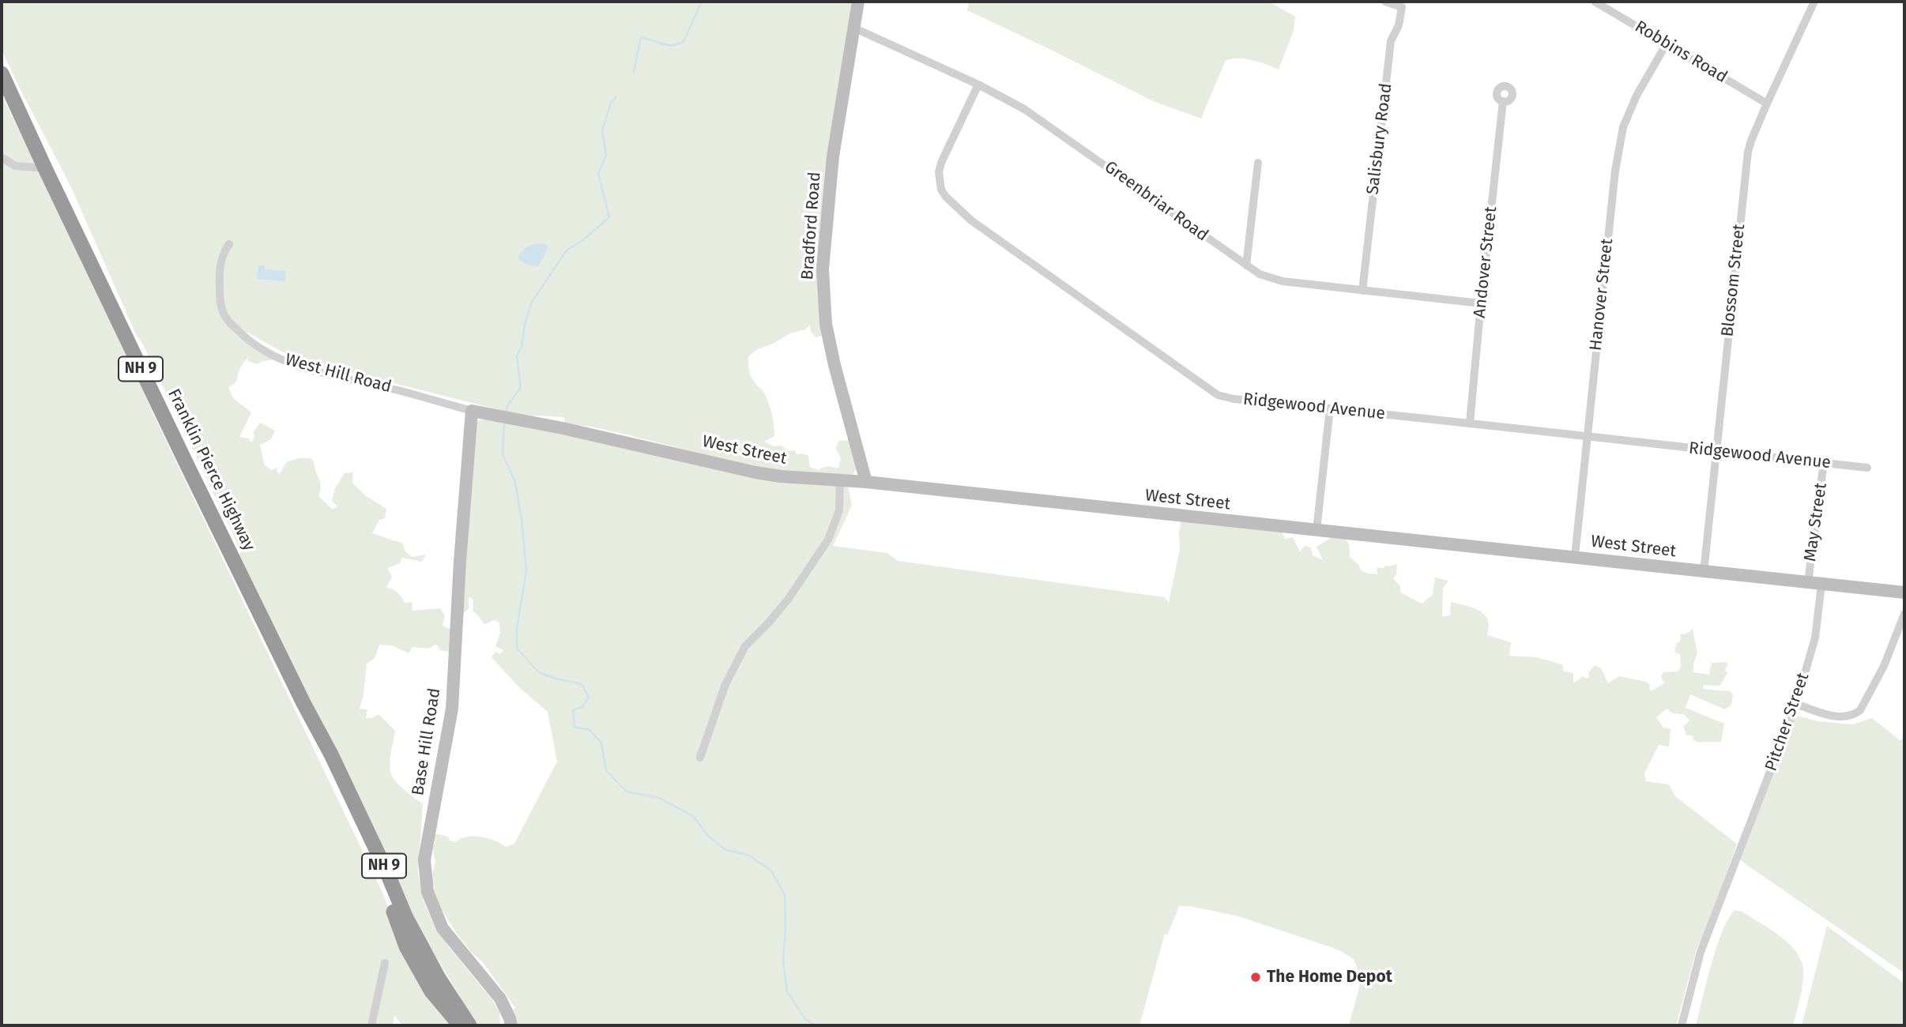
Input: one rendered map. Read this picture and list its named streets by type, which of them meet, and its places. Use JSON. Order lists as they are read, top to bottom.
{
  "streets": {
    "highway": ["NH 9", "Franklin Pierce Highway"],
    "street": [
      "Robbins Road",
      "Salisbury Road",
      "Greenbriar Road",
      "Bradford Road",
      "Andover Street",
      "Blossom Street",
      "Hanover Street",
      "West Hill Road",
      "Ridgewood Avenue",
      "West Street",
      "May Street",
      "Pitcher Street",
      "Base Hill Road"
    ]
  },
  "crossings": [
    ["Robbins Road", "Blossom Street"],
    ["Robbins Road", "Hanover Street"],
    ["Salisbury Road", "Greenbriar Road"],
    ["Greenbriar Road", "Bradford Road"],
    ["Greenbriar Road", "Andover Street"],
    ["Greenbriar Road", "Ridgewood Avenue"],
    ["Bradford Road", "West Street"],
    ["Andover Street", "Ridgewood Avenue"],
    ["Blossom Street", "Ridgewood Avenue"],
    ["Blossom Street", "West Street"],
    ["Hanover Street", "Ridgewood Avenue"],
    ["Hanover Street", "West Street"],
    ["West Hill Road", "West Street"],
    ["West Hill Road", "Base Hill Road"],
    ["Ridgewood Avenue", "May Street"],
    ["West Street", "May Street"],
    ["West Street", "Pitcher Street"],
    ["West Street", "Base Hill Road"]
  ],
  "places": ["The Home Depot"]
}
